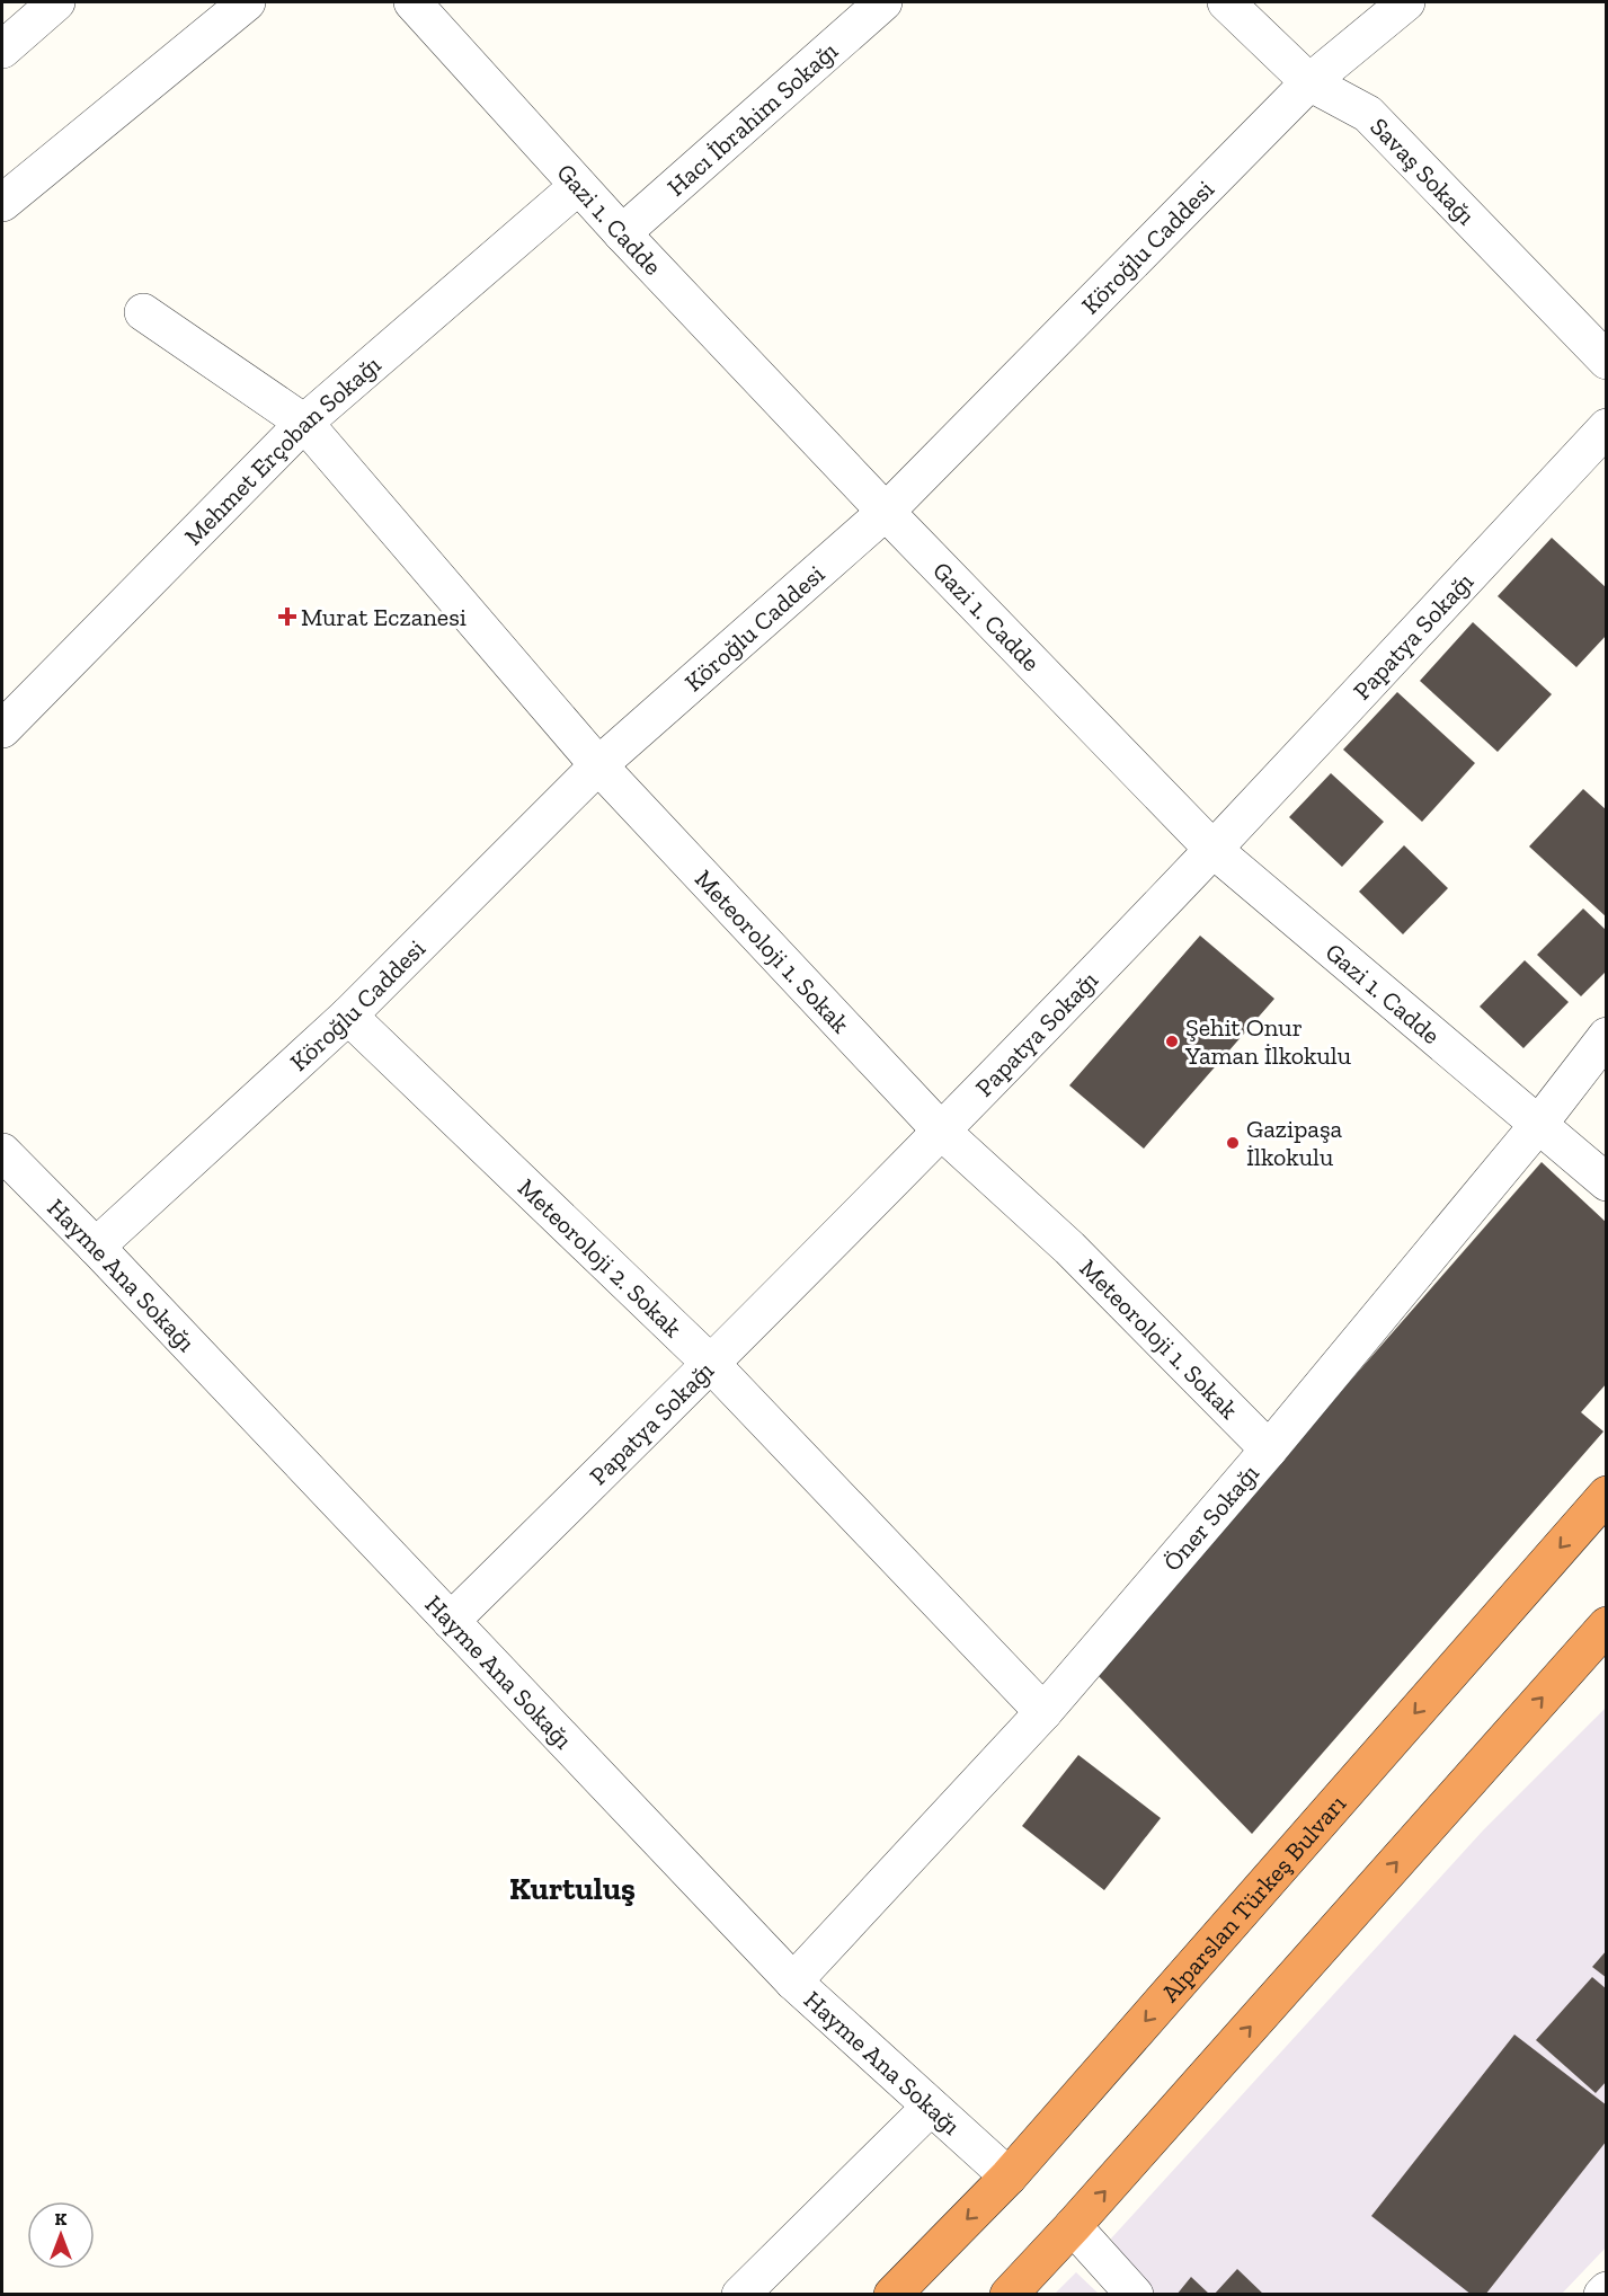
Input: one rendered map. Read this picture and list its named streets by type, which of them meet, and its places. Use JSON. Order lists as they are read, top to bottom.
{
  "streets": {
    "highway": ["Alparslan Türkeş Bulvarı"],
    "street": [
      "Hacı İbrahim Sokağı",
      "Savaş Sokağı",
      "Gazi 1. Cadde",
      "Köroğlu Caddesi",
      "Mehmet Erçoban Sokağı",
      "Papatya Sokağı",
      "Meteoroloji 1. Sokak",
      "Meteoroloji 2. Sokak",
      "Hayme Ana Sokağı",
      "Öner Sokağı"
    ]
  },
  "crossings": [
    ["Hacı İbrahim Sokağı", "Gazi 1. Cadde"],
    ["Savaş Sokağı", "Köroğlu Caddesi"],
    ["Gazi 1. Cadde", "Köroğlu Caddesi"],
    ["Gazi 1. Cadde", "Mehmet Erçoban Sokağı"],
    ["Gazi 1. Cadde", "Papatya Sokağı"],
    ["Gazi 1. Cadde", "Öner Sokağı"],
    ["Köroğlu Caddesi", "Meteoroloji 1. Sokak"],
    ["Köroğlu Caddesi", "Meteoroloji 2. Sokak"],
    ["Köroğlu Caddesi", "Hayme Ana Sokağı"],
    ["Mehmet Erçoban Sokağı", "Meteoroloji 1. Sokak"],
    ["Papatya Sokağı", "Meteoroloji 1. Sokak"],
    ["Papatya Sokağı", "Meteoroloji 2. Sokak"],
    ["Papatya Sokağı", "Hayme Ana Sokağı"],
    ["Meteoroloji 1. Sokak", "Öner Sokağı"],
    ["Meteoroloji 2. Sokak", "Öner Sokağı"],
    ["Hayme Ana Sokağı", "Öner Sokağı"],
    ["Hayme Ana Sokağı", "Alparslan Türkeş Bulvarı"]
  ],
  "districts": ["Kurtuluş"],
  "places": {
    "health": ["Murat Eczanesi"],
    "other": ["Şehit Onur Yaman İlkokulu", "Gazipaşa İlkokulu"]
  },
  "north": "top"
}
